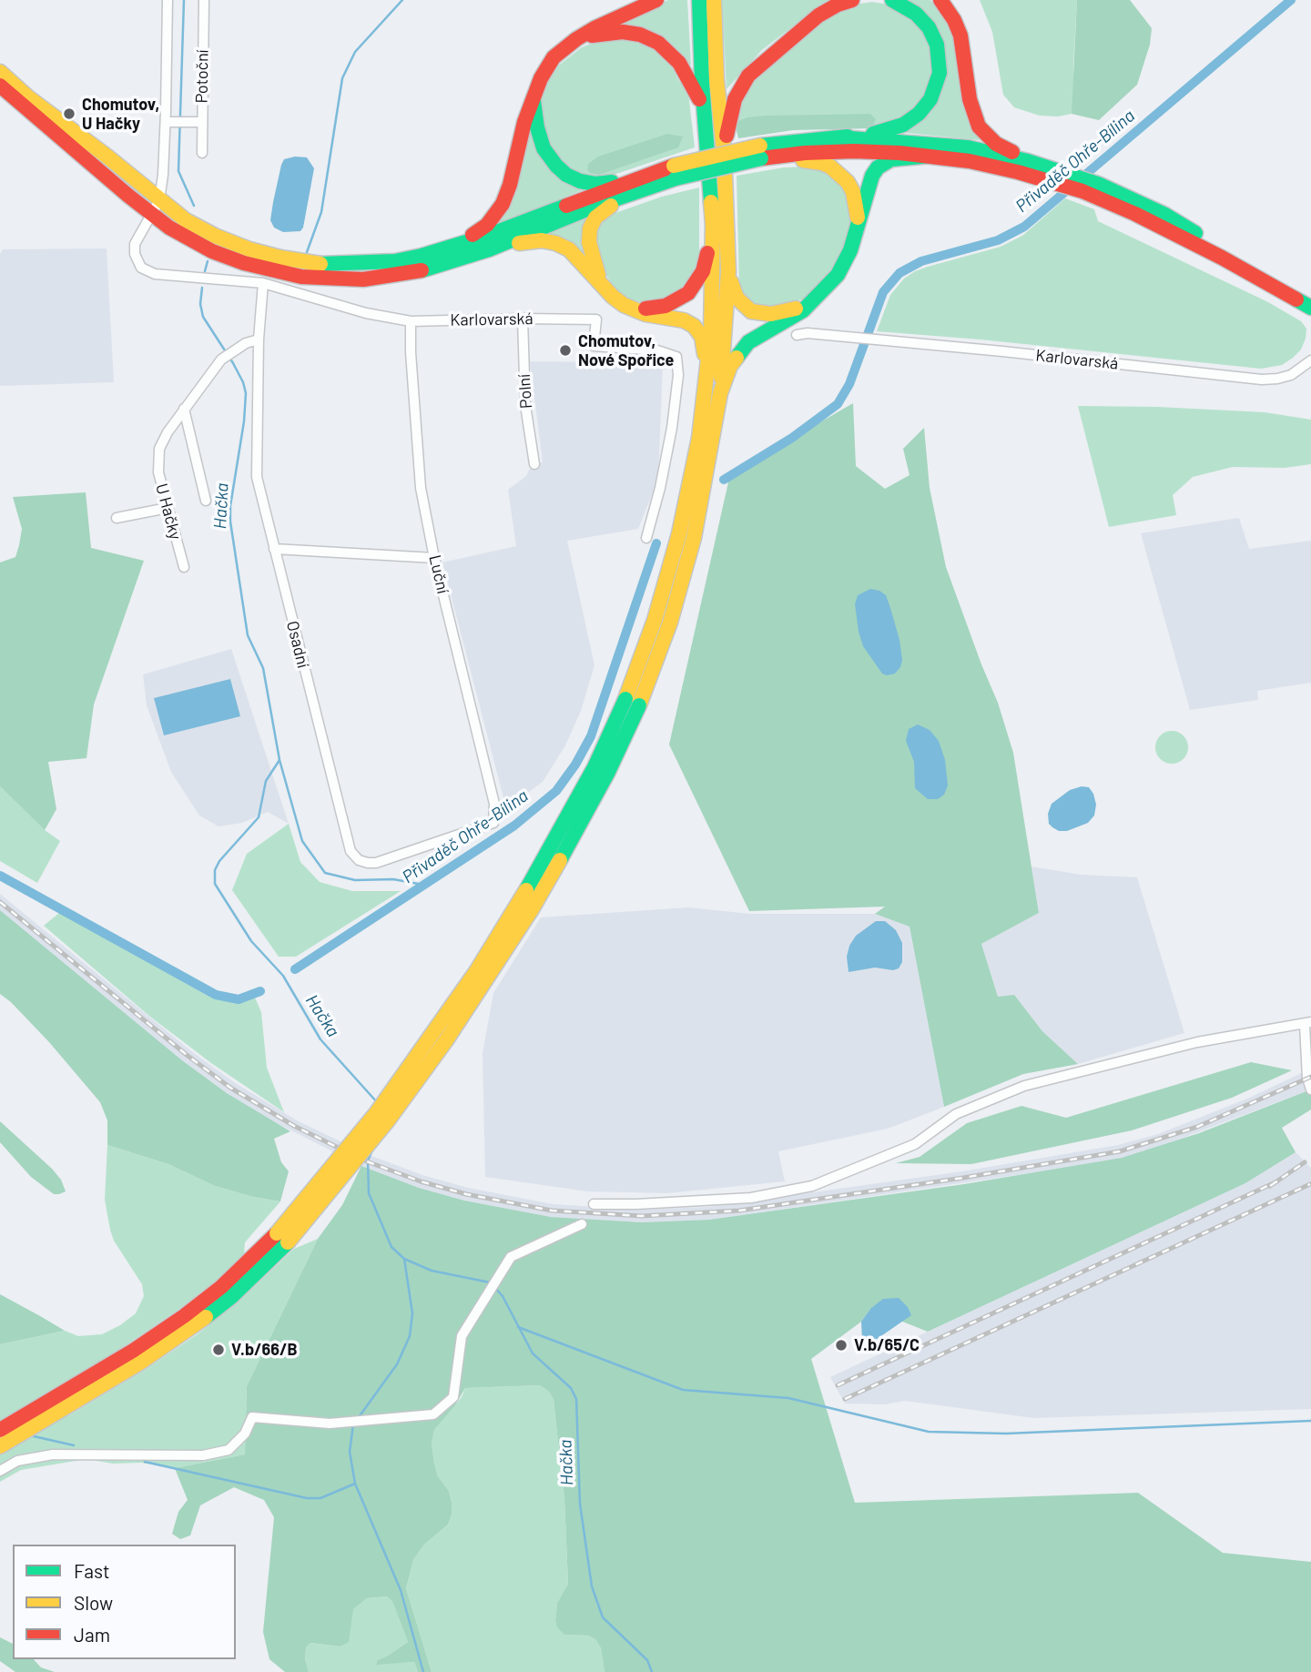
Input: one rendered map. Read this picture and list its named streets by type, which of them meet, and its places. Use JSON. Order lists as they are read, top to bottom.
{
  "streets": {
    "street": [
      "Potoční",
      "Karlovarská",
      "Polní",
      "U Hačky",
      "Luční",
      "Osadní"
    ]
  },
  "crossings": [
    ["Karlovarská", "Polní"],
    ["Karlovarská", "Luční"],
    ["Karlovarská", "Osadní"],
    ["U Hačky", "Osadní"],
    ["Luční", "Osadní"]
  ],
  "water": ["Přivaděč Ohře-Bílina", "Hačka"],
  "places": [
    "Chomutov, U Hačky",
    "Chomutov, Nové Spořice",
    "V.b/65/C",
    "V.b/66/B"
  ],
  "legend": ["Fast", "Slow", "Jam"]
}
